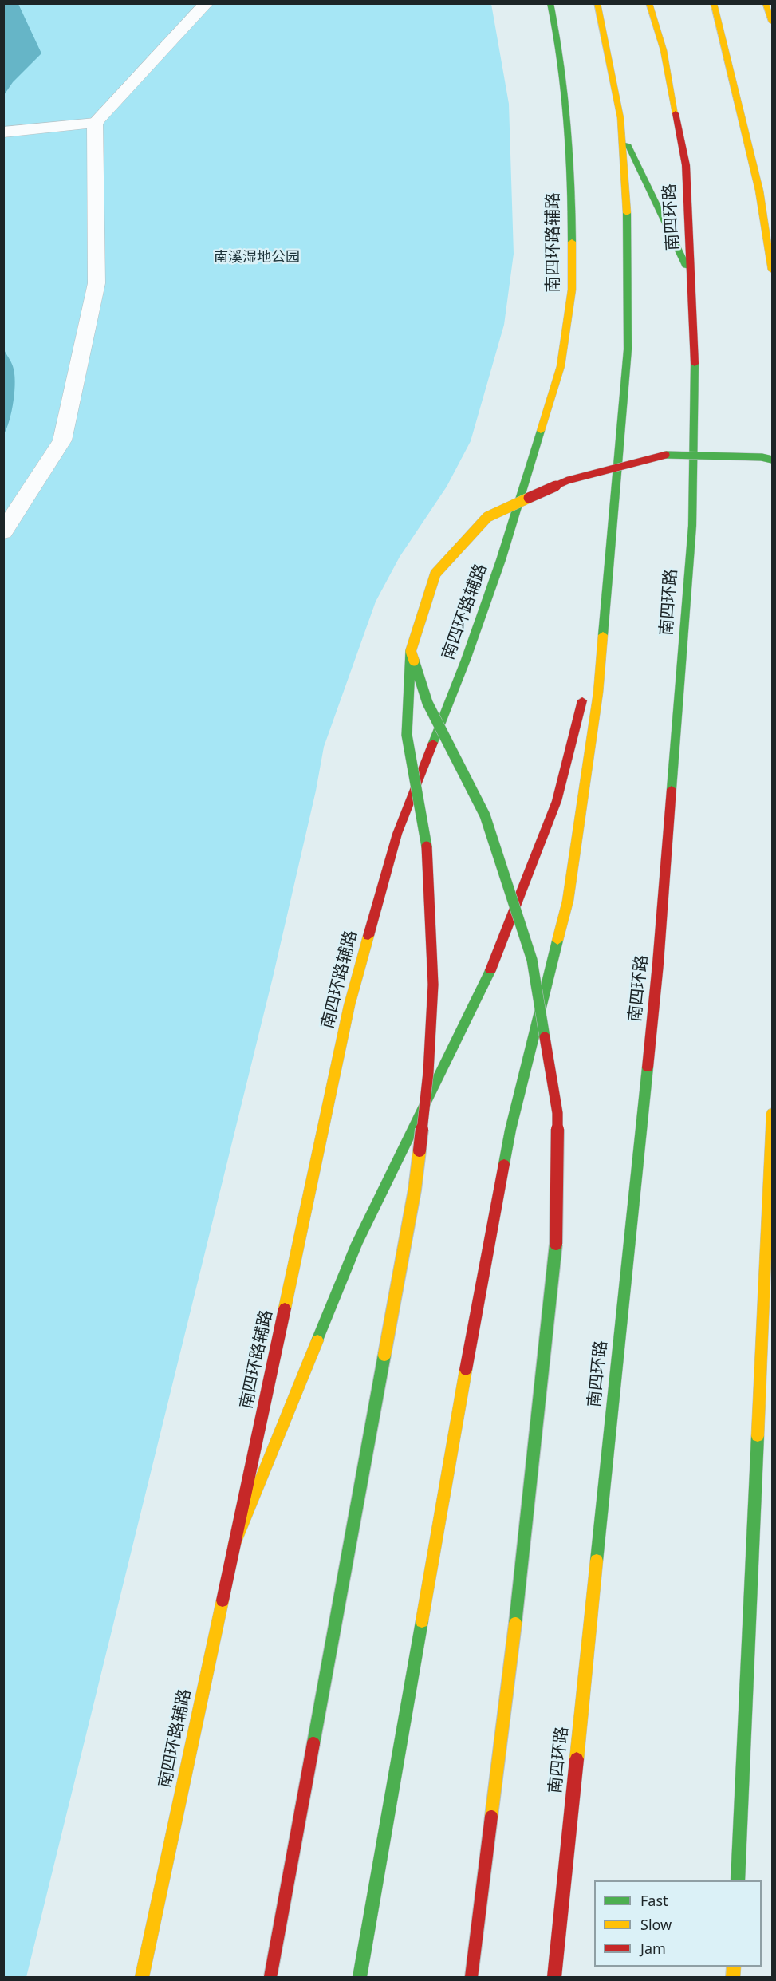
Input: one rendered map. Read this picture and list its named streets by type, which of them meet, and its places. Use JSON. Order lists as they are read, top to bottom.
{
  "streets": {
    "main road": ["南四环路", "南四环路辅路"]
  },
  "parks": ["南溪湿地公园"],
  "legend": ["Fast", "Slow", "Jam"]
}
